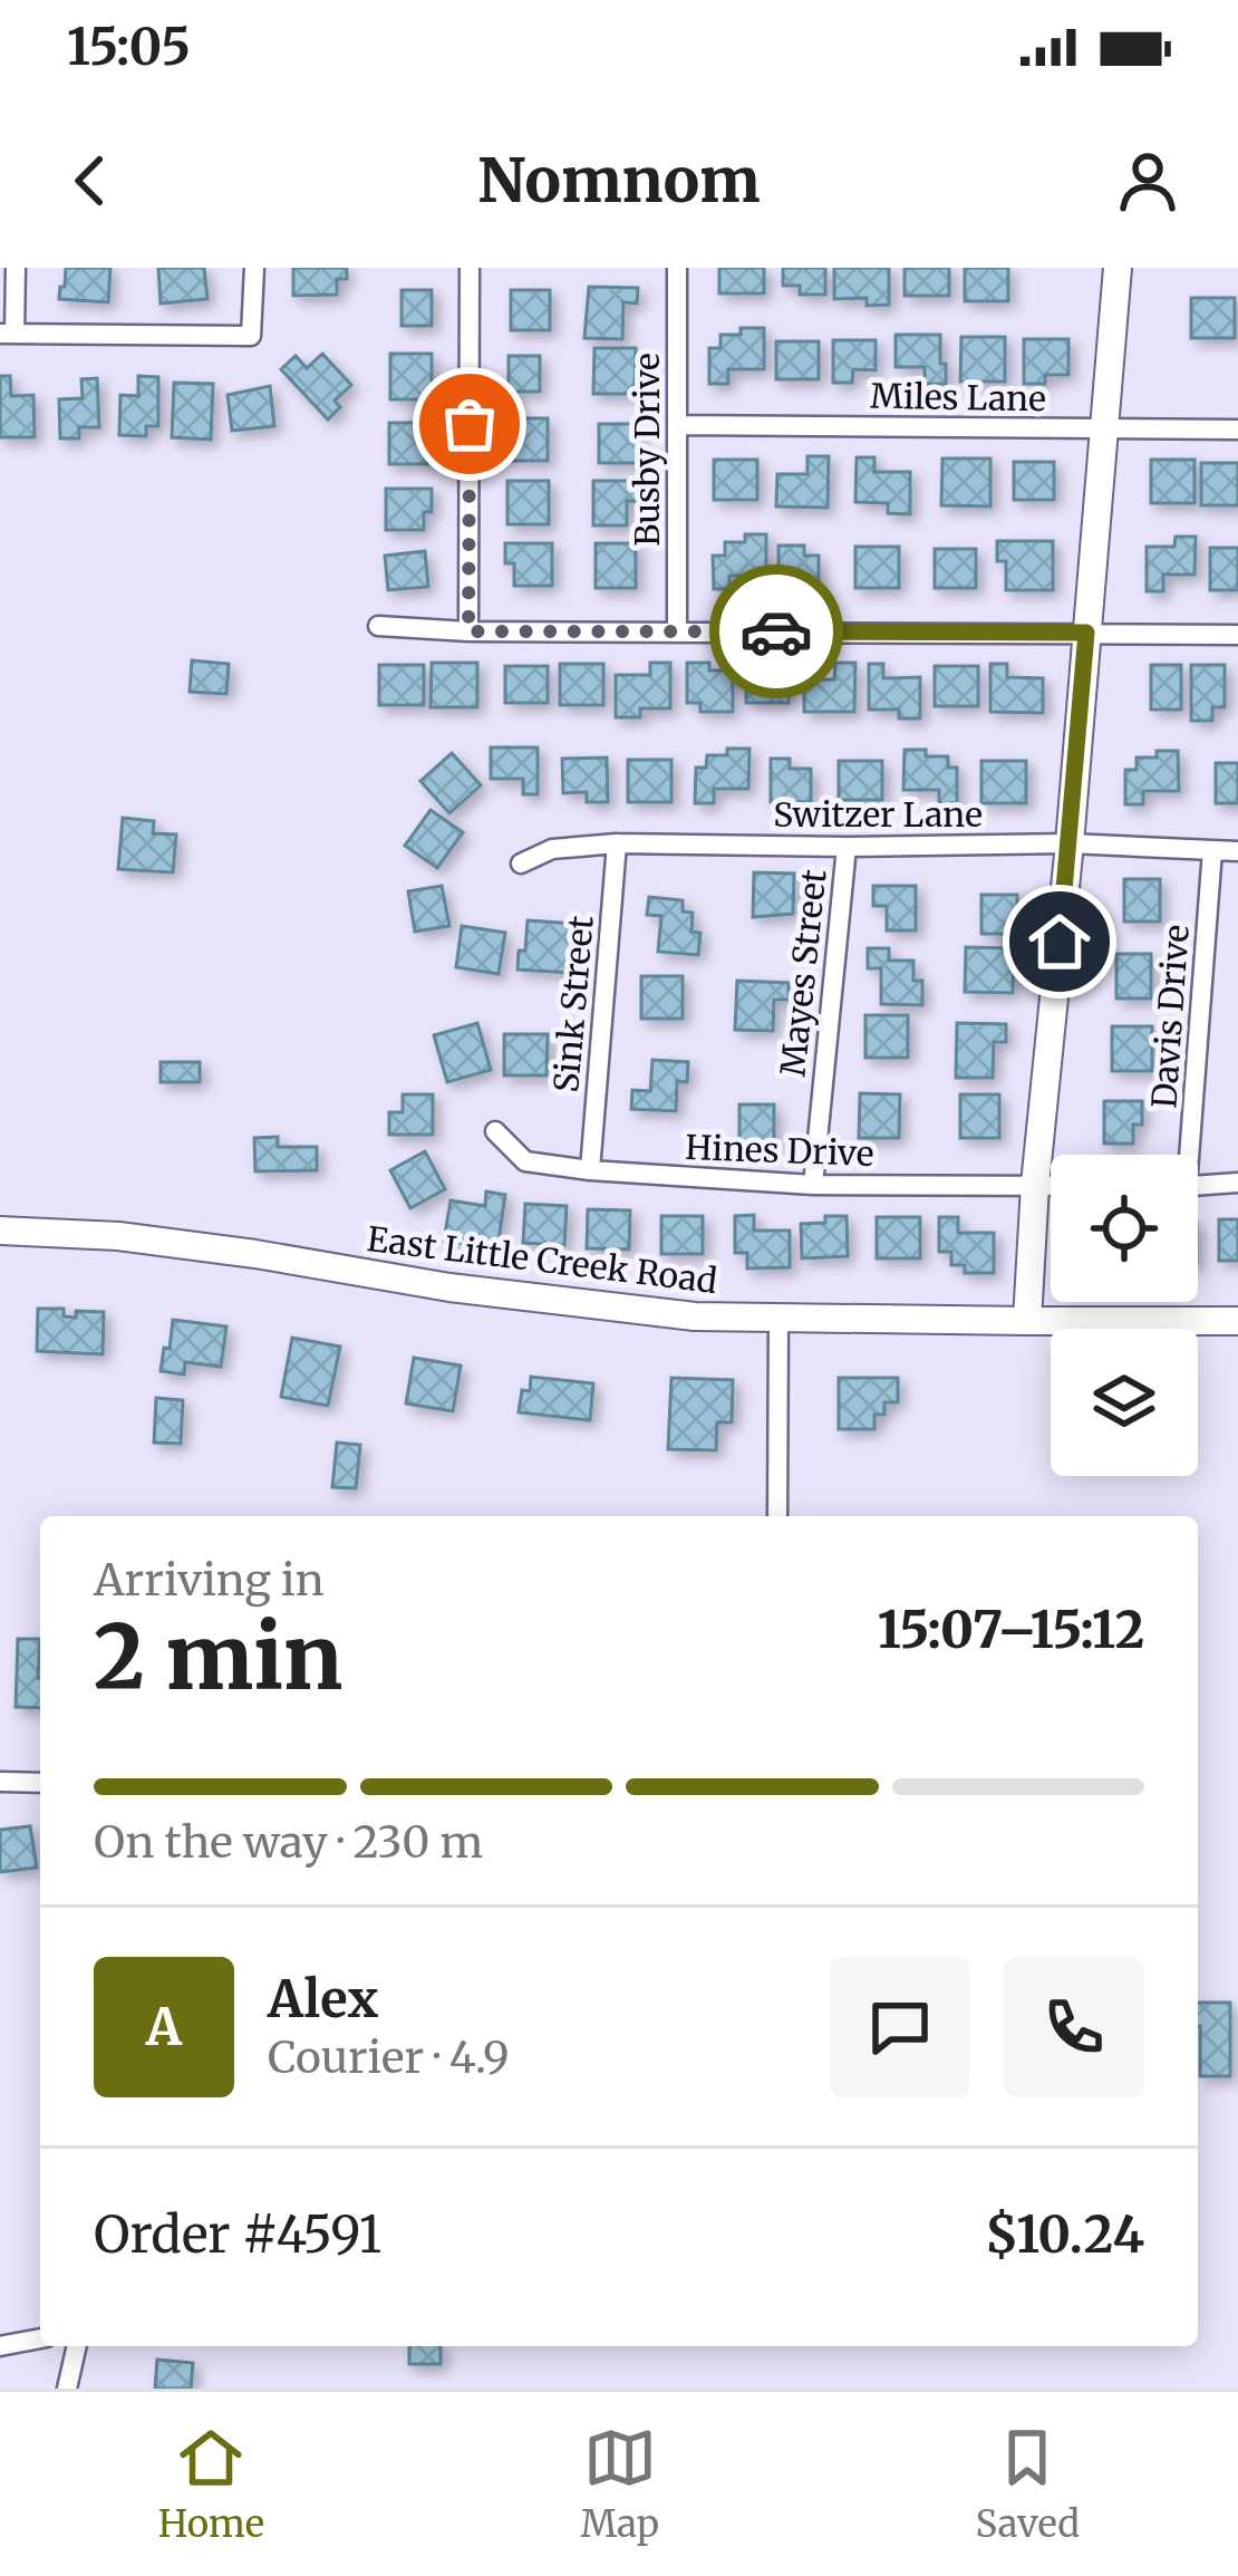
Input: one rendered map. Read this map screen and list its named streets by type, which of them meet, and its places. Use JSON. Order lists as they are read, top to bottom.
{
  "streets": {
    "street": [
      "Miles Lane",
      "Busby Drive",
      "Switzer Lane",
      "Mayes Street",
      "Sink Street",
      "Davis Drive",
      "Hines Drive",
      "East Little Creek Road"
    ]
  },
  "crossings": [
    ["Miles Lane", "Busby Drive"],
    ["Switzer Lane", "Mayes Street"],
    ["Switzer Lane", "Sink Street"],
    ["Switzer Lane", "Davis Drive"],
    ["Mayes Street", "Hines Drive"],
    ["Sink Street", "Hines Drive"]
  ],
  "page": {
    "status": "15:05",
    "header": "Nomnom",
    "heading": ["2 min", "Arriving in", "15:07–15:12"],
    "panel": [
      "Alex",
      "Courier · 4.9",
      "Order #4591",
      "$10.24"
    ],
    "bar": "On the way · 230 m",
    "round": "A",
    "tabs": ["Home", "Map", "Saved"]
  }
}
